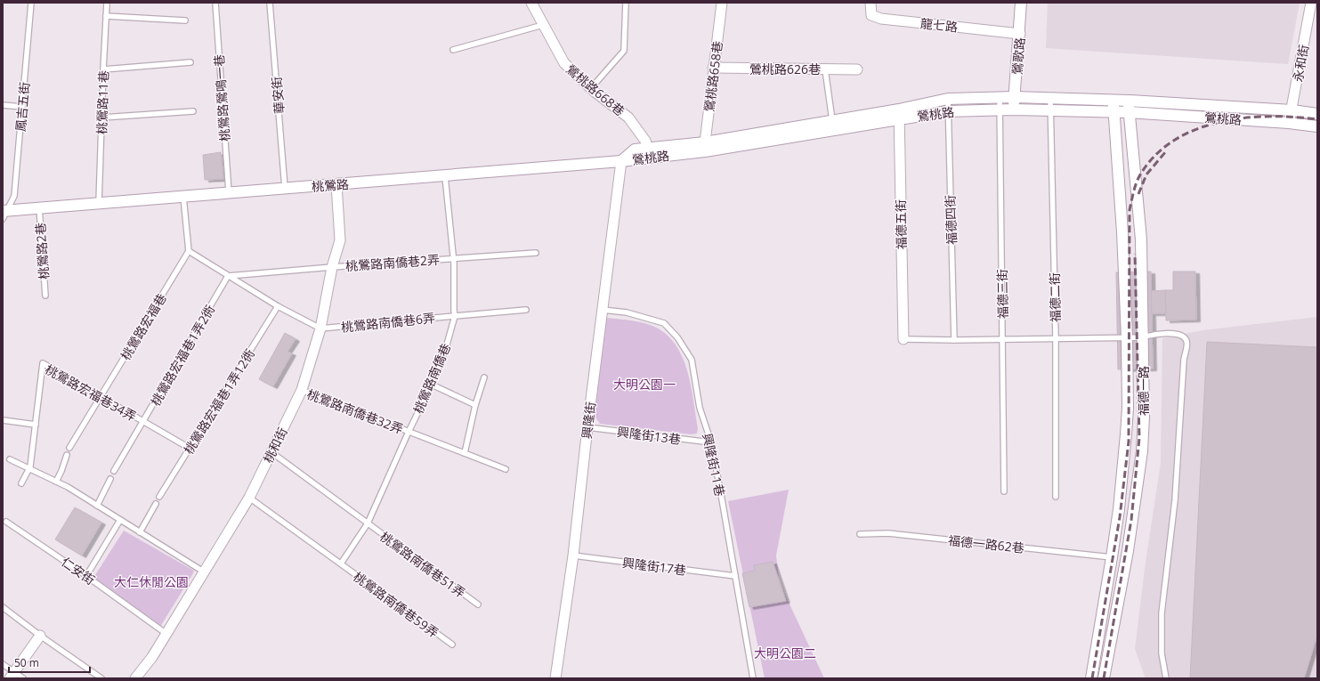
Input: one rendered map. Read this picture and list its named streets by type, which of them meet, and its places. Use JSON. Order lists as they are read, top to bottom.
{
  "streets": {
    "main road": [
      "鶯歌路",
      "鶯桃路",
      "桃鶯路",
      "福德一路"
    ],
    "street": [
      "龍七路",
      "永和街",
      "鶯桃路626巷",
      "鶯桃路658巷",
      "鶯桃路668巷",
      "福德五街",
      "興隆街",
      "桃和街"
    ],
    "lane": [
      "華安街",
      "桃鶯路鶯鳴一巷",
      "桃鶯路11巷",
      "鳳吉五街",
      "福德四街",
      "桃鶯路2巷",
      "桃鶯路南僑巷2弄",
      "福德三街",
      "福德二街",
      "桃鶯路南僑巷6弄",
      "桃鶯路宏福巷",
      "桃鶯路宏福巷1弄2衖",
      "桃鶯路南僑巷",
      "桃鶯路宏福巷34弄",
      "桃鶯路宏福巷1弄12衖",
      "桃鶯路南僑巷32弄",
      "興隆街13巷",
      "興隆街11巷",
      "福德一路62巷",
      "桃鶯路南僑巷51弄",
      "興隆街17巷",
      "仁安街",
      "桃鶯路南僑巷59弄"
    ]
  },
  "crossings": [
    ["龍七路", "鶯歌路"],
    ["鶯歌路", "鶯桃路"],
    ["永和街", "鶯桃路"],
    ["鶯桃路626巷", "鶯桃路658巷"],
    ["鶯桃路658巷", "鶯桃路"],
    ["鶯桃路668巷", "鶯桃路"],
    ["華安街", "桃鶯路"],
    ["桃鶯路鶯鳴一巷", "桃鶯路"],
    ["桃鶯路11巷", "桃鶯路"],
    ["鳳吉五街", "桃鶯路"],
    ["鶯桃路", "桃鶯路"],
    ["鶯桃路", "福德四街"],
    ["鶯桃路", "福德五街"],
    ["鶯桃路", "福德三街"],
    ["鶯桃路", "福德二街"],
    ["鶯桃路", "福德一路"],
    ["鶯桃路", "興隆街"],
    ["桃鶯路", "桃鶯路2巷"],
    ["桃鶯路", "桃鶯路南僑巷"],
    ["桃鶯路", "興隆街"],
    ["桃鶯路", "桃和街"],
    ["桃鶯路南僑巷2弄", "桃鶯路宏福巷1弄2衖"],
    ["桃鶯路南僑巷2弄", "桃鶯路南僑巷"],
    ["桃鶯路南僑巷2弄", "桃和街"],
    ["桃鶯路南僑巷6弄", "桃鶯路南僑巷"],
    ["桃鶯路南僑巷6弄", "桃和街"],
    ["桃鶯路宏福巷", "桃鶯路宏福巷34弄"],
    ["桃鶯路宏福巷1弄2衖", "桃鶯路宏福巷34弄"],
    ["桃鶯路南僑巷", "桃鶯路南僑巷32弄"],
    ["桃鶯路南僑巷", "桃鶯路南僑巷51弄"],
    ["桃鶯路南僑巷", "桃鶯路南僑巷59弄"],
    ["福德一路", "福德一路62巷"],
    ["桃鶯路宏福巷34弄", "桃鶯路宏福巷1弄12衖"],
    ["桃鶯路南僑巷32弄", "桃和街"],
    ["興隆街", "興隆街13巷"],
    ["興隆街", "興隆街11巷"],
    ["興隆街", "興隆街17巷"],
    ["興隆街13巷", "興隆街11巷"],
    ["桃和街", "桃鶯路南僑巷51弄"],
    ["桃和街", "仁安街"],
    ["桃和街", "桃鶯路南僑巷59弄"],
    ["興隆街11巷", "興隆街17巷"]
  ],
  "parks": ["大明公園一", "大仁休閒公園", "大明公園二"],
  "scale_bar": "50 m"
}
